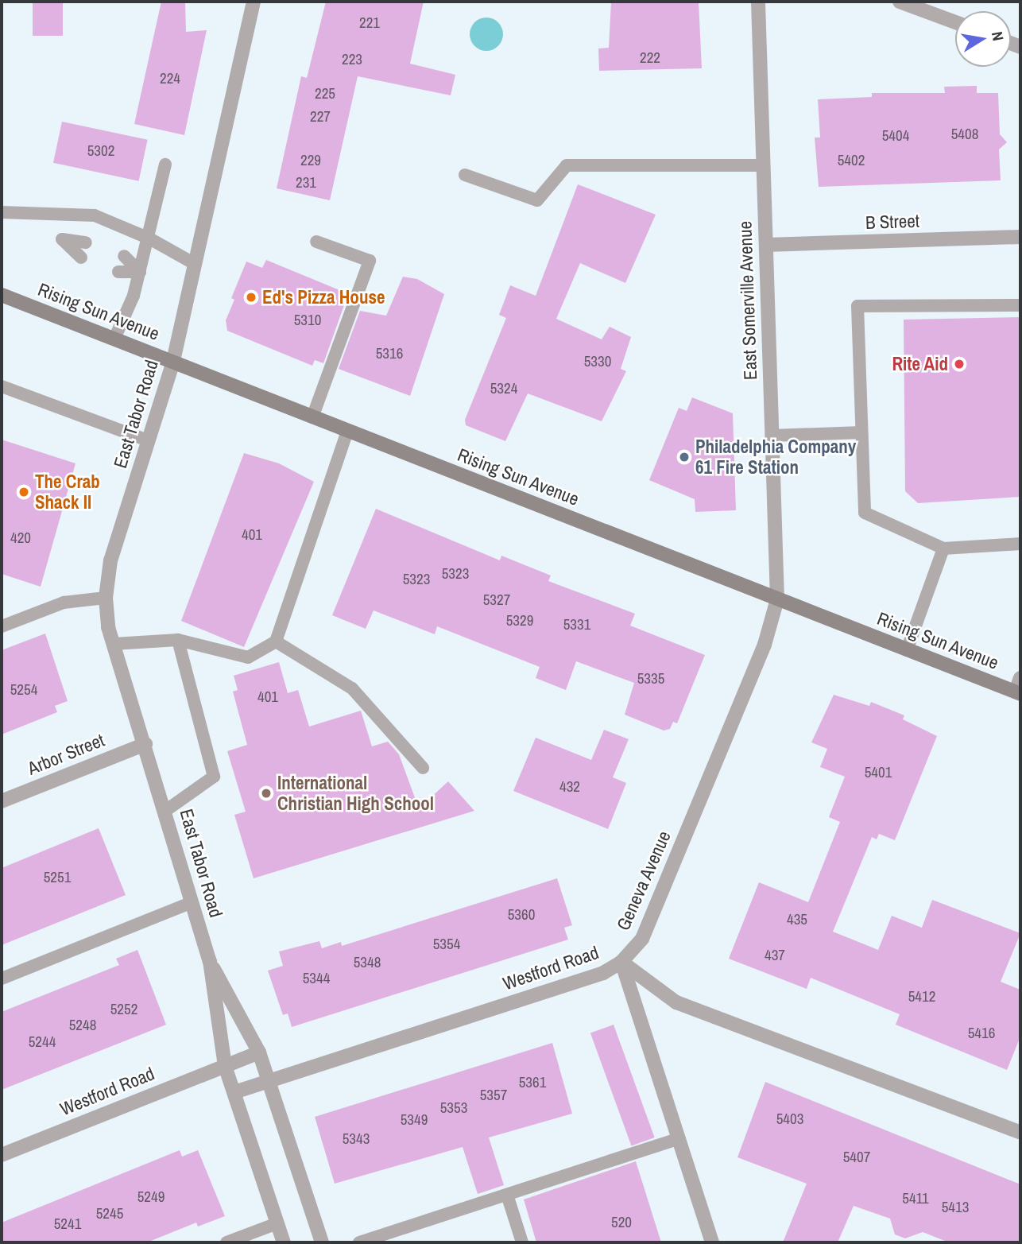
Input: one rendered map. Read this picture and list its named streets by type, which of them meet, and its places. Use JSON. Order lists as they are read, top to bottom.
{
  "streets": {
    "main road": ["Rising Sun Avenue"],
    "street": [
      "B Street",
      "East Somerville Avenue",
      "East Tabor Road",
      "Arbor Street",
      "Geneva Avenue",
      "Westford Road"
    ]
  },
  "crossings": [
    ["B Street", "East Somerville Avenue"],
    ["East Somerville Avenue", "Rising Sun Avenue"],
    ["East Somerville Avenue", "Geneva Avenue"],
    ["Rising Sun Avenue", "East Tabor Road"],
    ["Rising Sun Avenue", "Geneva Avenue"],
    ["East Tabor Road", "Arbor Street"],
    ["East Tabor Road", "Westford Road"],
    ["Geneva Avenue", "Westford Road"]
  ],
  "places": [
    "Ed's Pizza House",
    "Rite Aid",
    "Philadelphia Company 61 Fire Station",
    "The Crab Shack II",
    "International Christian High School"
  ],
  "house_numbers": [
    "221",
    "222",
    "223",
    "224",
    "225",
    "227",
    "5408",
    "5404",
    "5302",
    "229",
    "5402",
    "231",
    "5310",
    "5316",
    "5330",
    "5324",
    "401",
    "420",
    "5323",
    "5323",
    "5327",
    "5329",
    "5331",
    "5335",
    "5254",
    "401",
    "5401",
    "432",
    "5251",
    "5360",
    "435",
    "5354",
    "437",
    "5348",
    "5344",
    "5412",
    "5252",
    "5248",
    "5416",
    "5244",
    "5361",
    "5357",
    "5353",
    "5403",
    "5349",
    "5343",
    "5407",
    "5249",
    "5411",
    "5413",
    "5245",
    "520",
    "5241"
  ],
  "north": "right"
}
